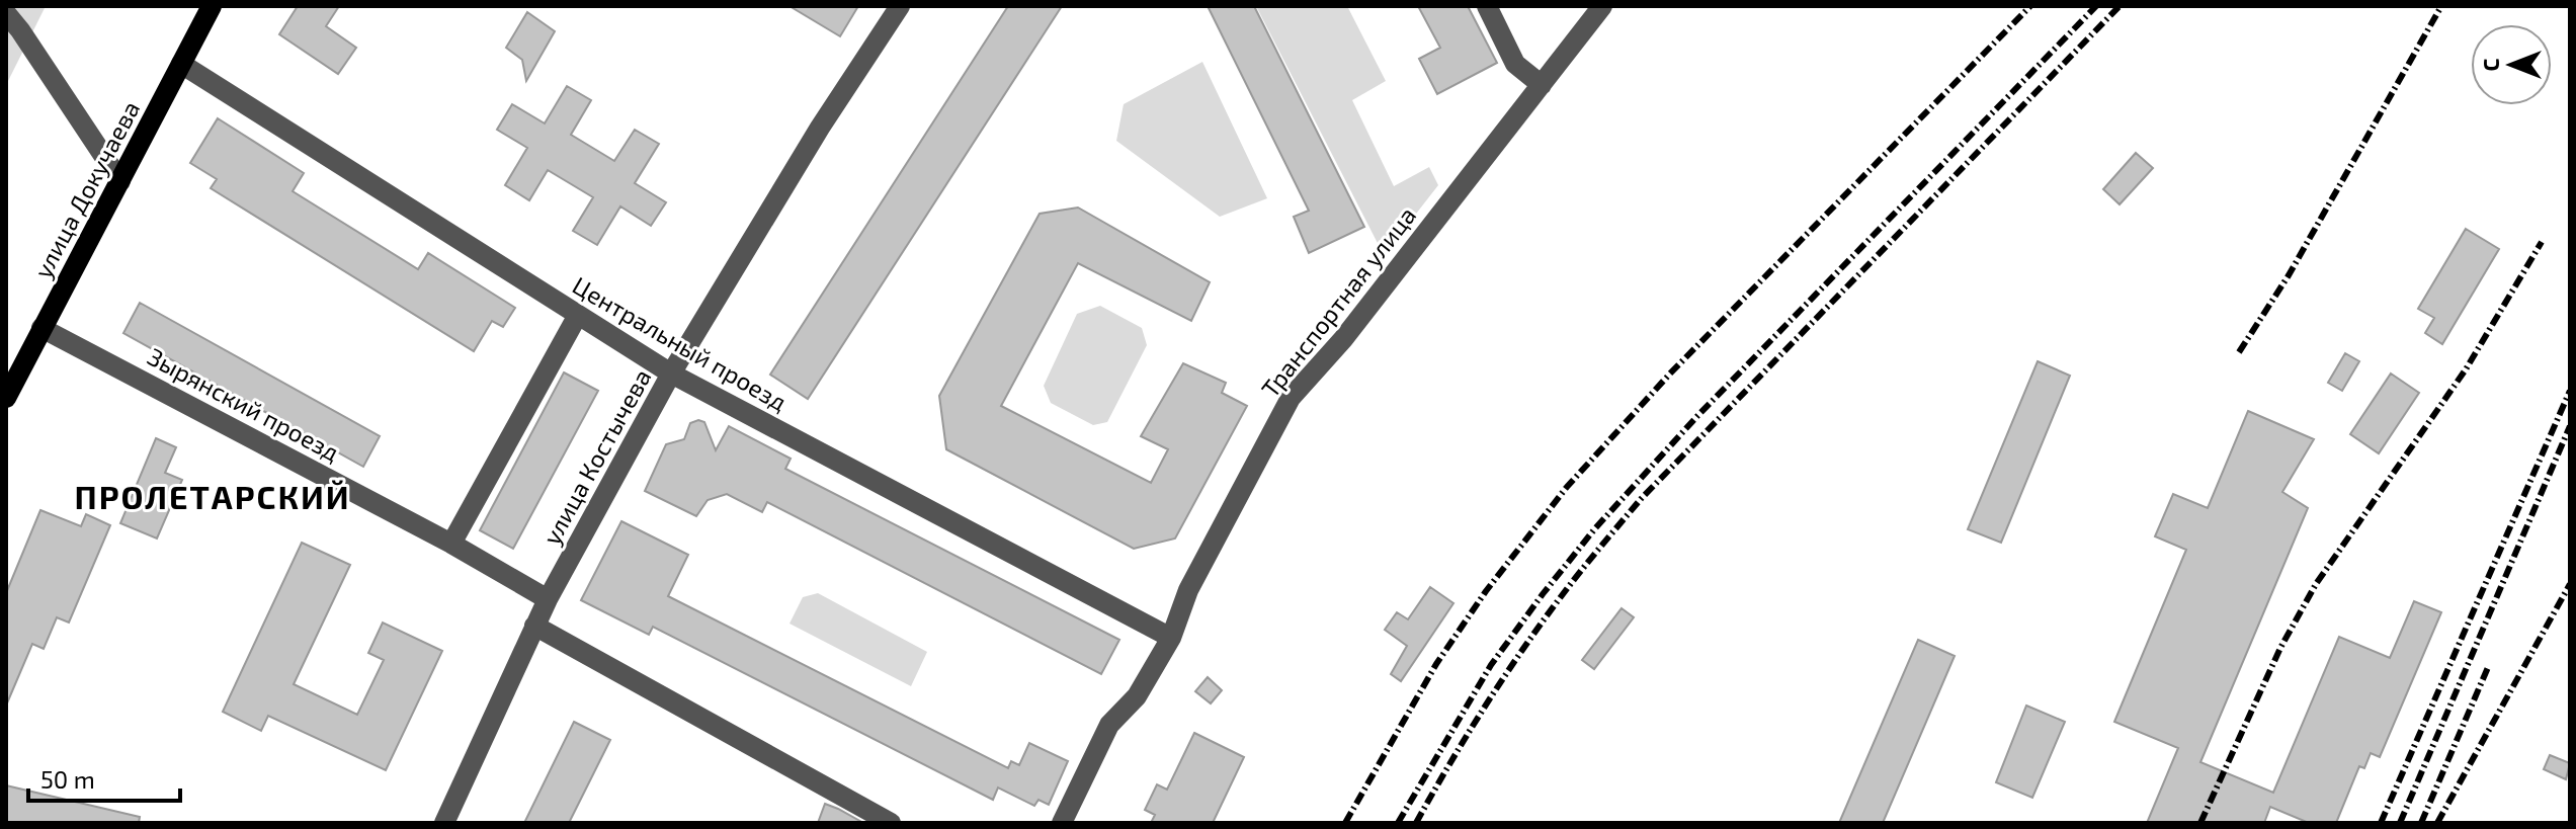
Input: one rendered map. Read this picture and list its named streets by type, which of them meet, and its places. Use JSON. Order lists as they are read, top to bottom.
{
  "streets": {
    "main road": ["улица Докучаева"],
    "street": [
      "Транспортная улица",
      "Центральный проезд",
      "Зырянский проезд",
      "улица Костычева"
    ]
  },
  "crossings": [
    ["улица Докучаева", "Центральный проезд"],
    ["улица Докучаева", "Зырянский проезд"],
    ["Транспортная улица", "Центральный проезд"],
    ["Центральный проезд", "улица Костычева"],
    ["Зырянский проезд", "улица Костычева"]
  ],
  "districts": ["ПРОЛЕТАРСКИЙ"],
  "scale_bar": "50 m",
  "north": "left"
}
